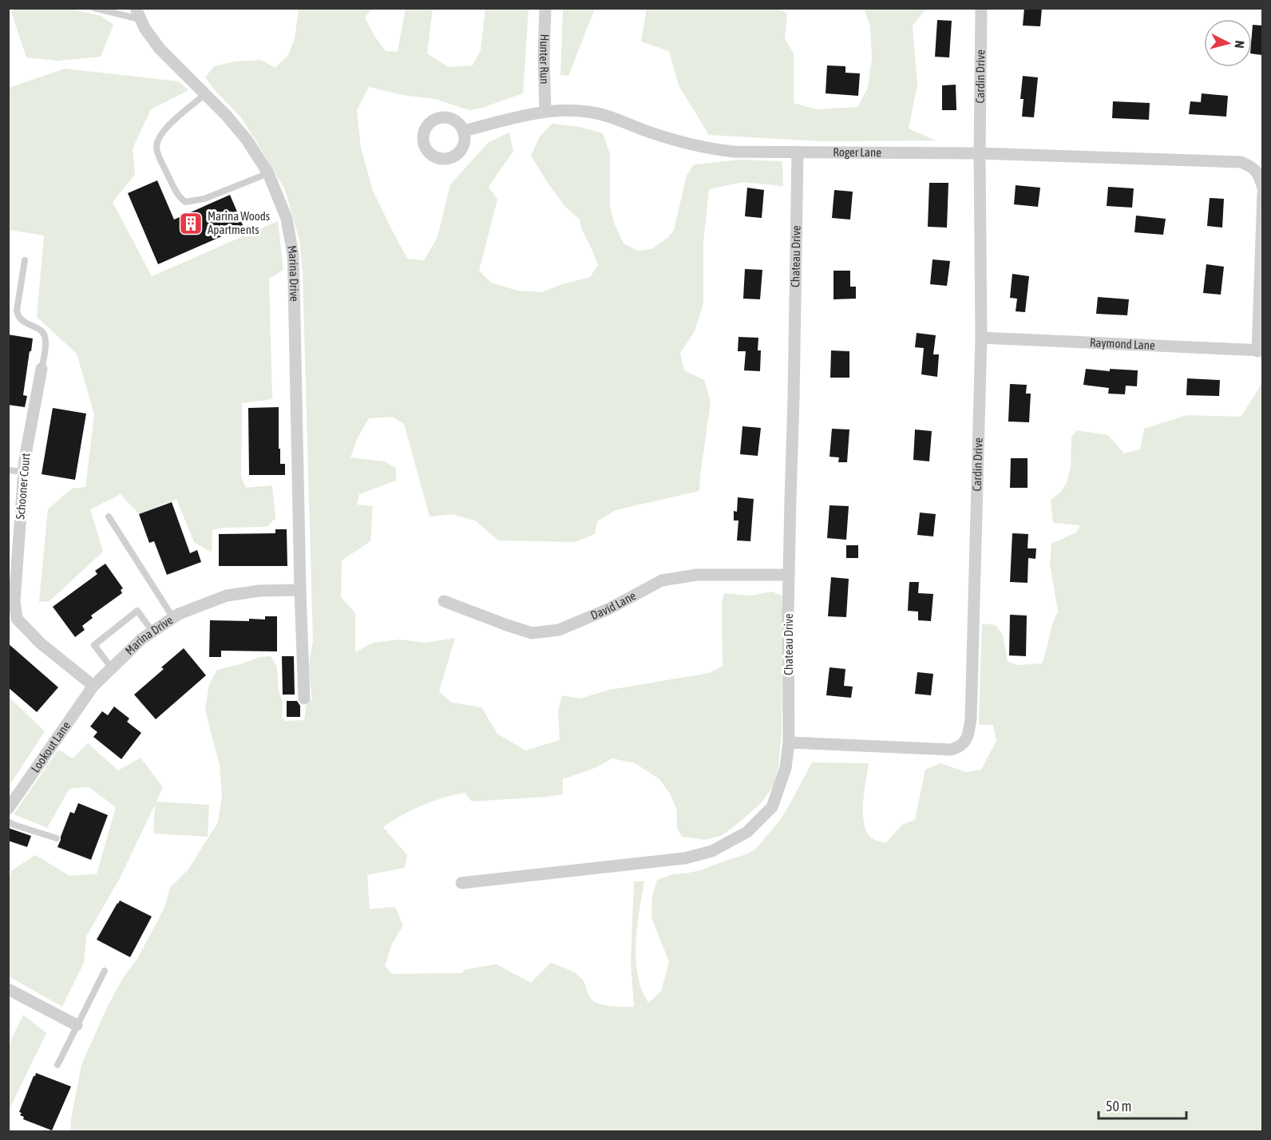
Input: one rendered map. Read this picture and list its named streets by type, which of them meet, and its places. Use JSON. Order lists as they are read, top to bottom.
{
  "streets": {
    "street": [
      "Hunter Run",
      "Cardin Drive",
      "Roger Lane",
      "Chateau Drive",
      "Marina Drive",
      "Raymond Lane",
      "Schooner Court",
      "David Lane",
      "Lookout Lane"
    ]
  },
  "crossings": [
    ["Hunter Run", "Roger Lane"],
    ["Cardin Drive", "Roger Lane"],
    ["Cardin Drive", "Chateau Drive"],
    ["Cardin Drive", "Raymond Lane"],
    ["Roger Lane", "Chateau Drive"],
    ["Chateau Drive", "David Lane"],
    ["Marina Drive", "Schooner Court"],
    ["Marina Drive", "Lookout Lane"],
    ["Schooner Court", "Lookout Lane"]
  ],
  "places": {
    "building": ["Marina Woods Apartments"]
  },
  "scale_bar": "50 m",
  "north": "right"
}
